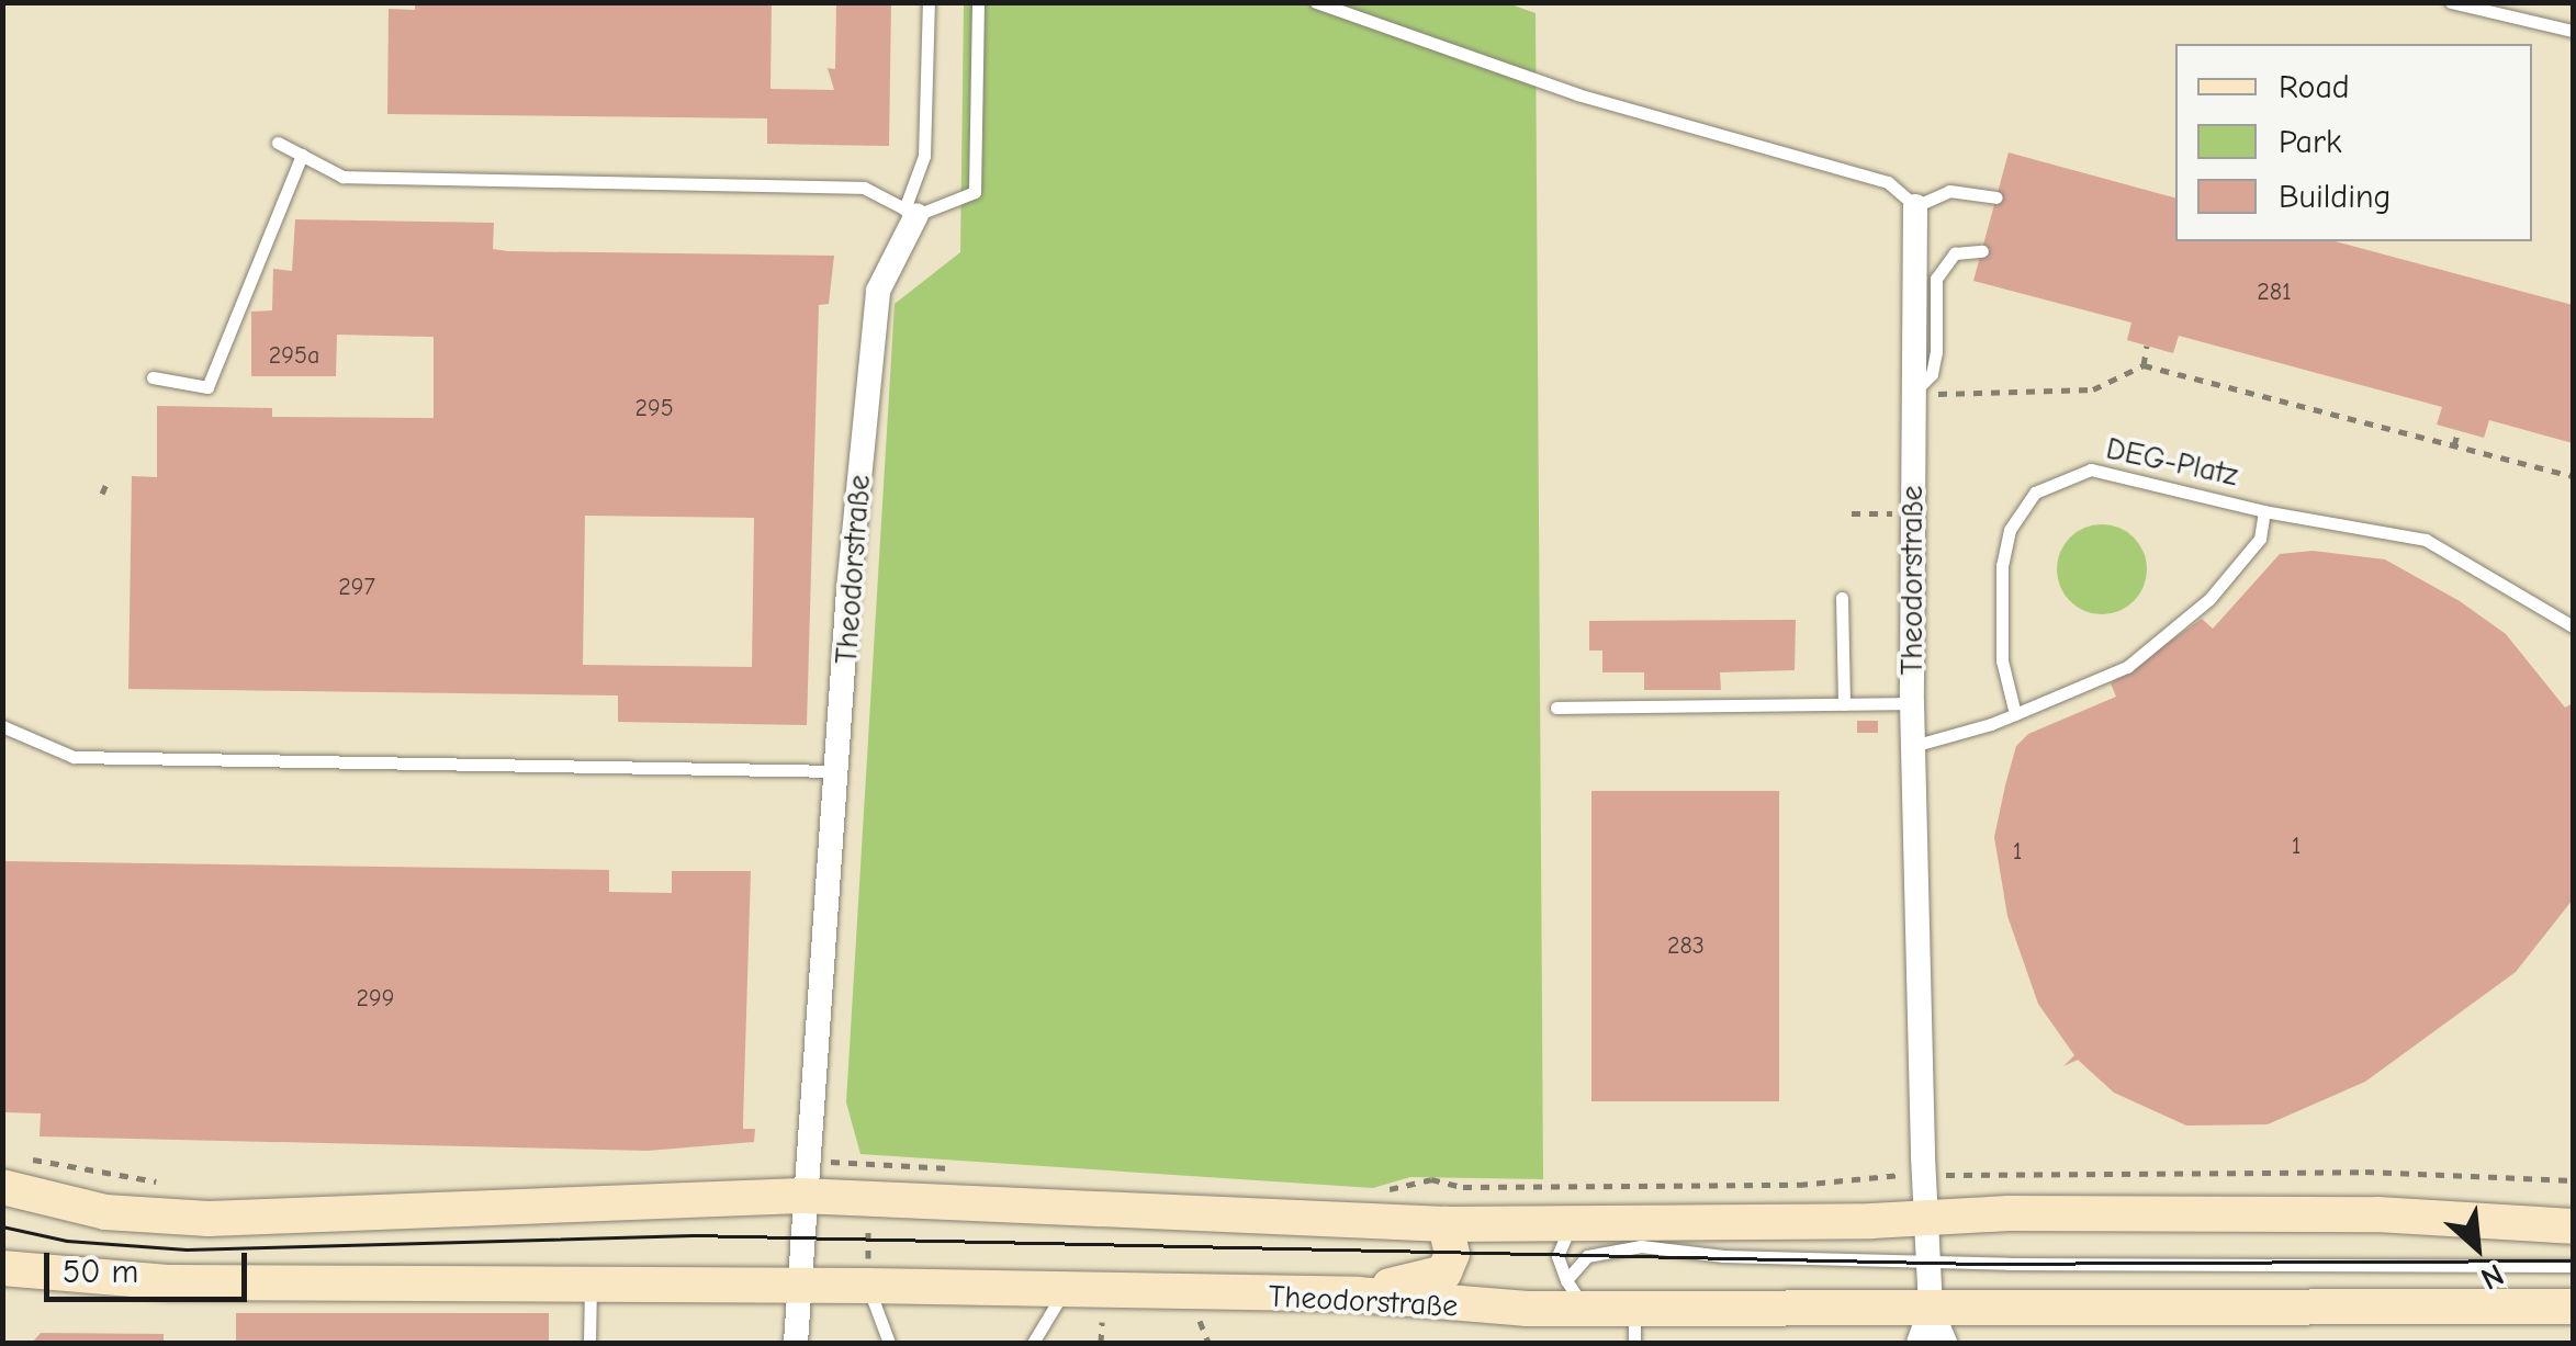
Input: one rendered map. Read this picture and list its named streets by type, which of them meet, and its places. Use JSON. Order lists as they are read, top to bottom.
{
  "streets": {
    "main road": ["Theodorstraße"],
    "lane": ["DEG-Platz"]
  },
  "crossings": [
    ["DEG-Platz", "Theodorstraße"]
  ],
  "house_numbers": [
    "281",
    "295a",
    "295",
    "297",
    "1",
    "1",
    "283",
    "299"
  ],
  "legend": ["Road", "Park", "Building"],
  "scale_bar": "50 m",
  "north": "bottom right"
}
